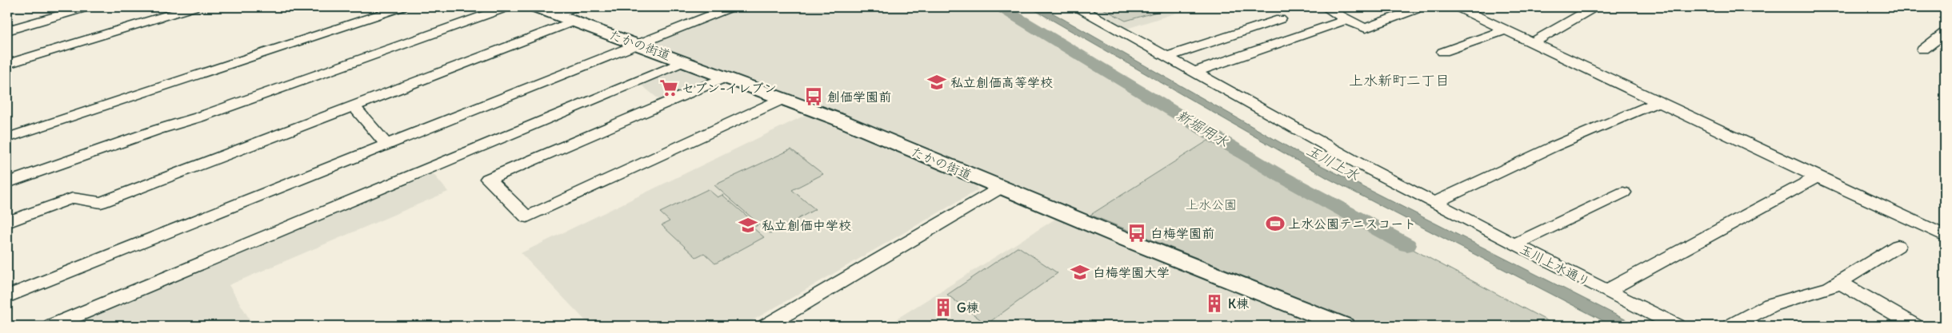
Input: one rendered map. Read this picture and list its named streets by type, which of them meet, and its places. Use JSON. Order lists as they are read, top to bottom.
{
  "streets": {
    "street": ["たかの街道", "玉川上水通り"]
  },
  "districts": ["上水新町二丁目"],
  "water": ["新堀用水", "玉川上水"],
  "parks": ["上水公園"],
  "places": {
    "school or university": ["私立創価高等学校", "私立創価中学校", "白梅学園大学"],
    "supermarket": ["セブン-イレブン"],
    "bus stop": ["創価学園前", "白梅学園前"],
    "sports": ["上水公園テニスコート"],
    "building": ["K棟", "G棟"]
  }
}
